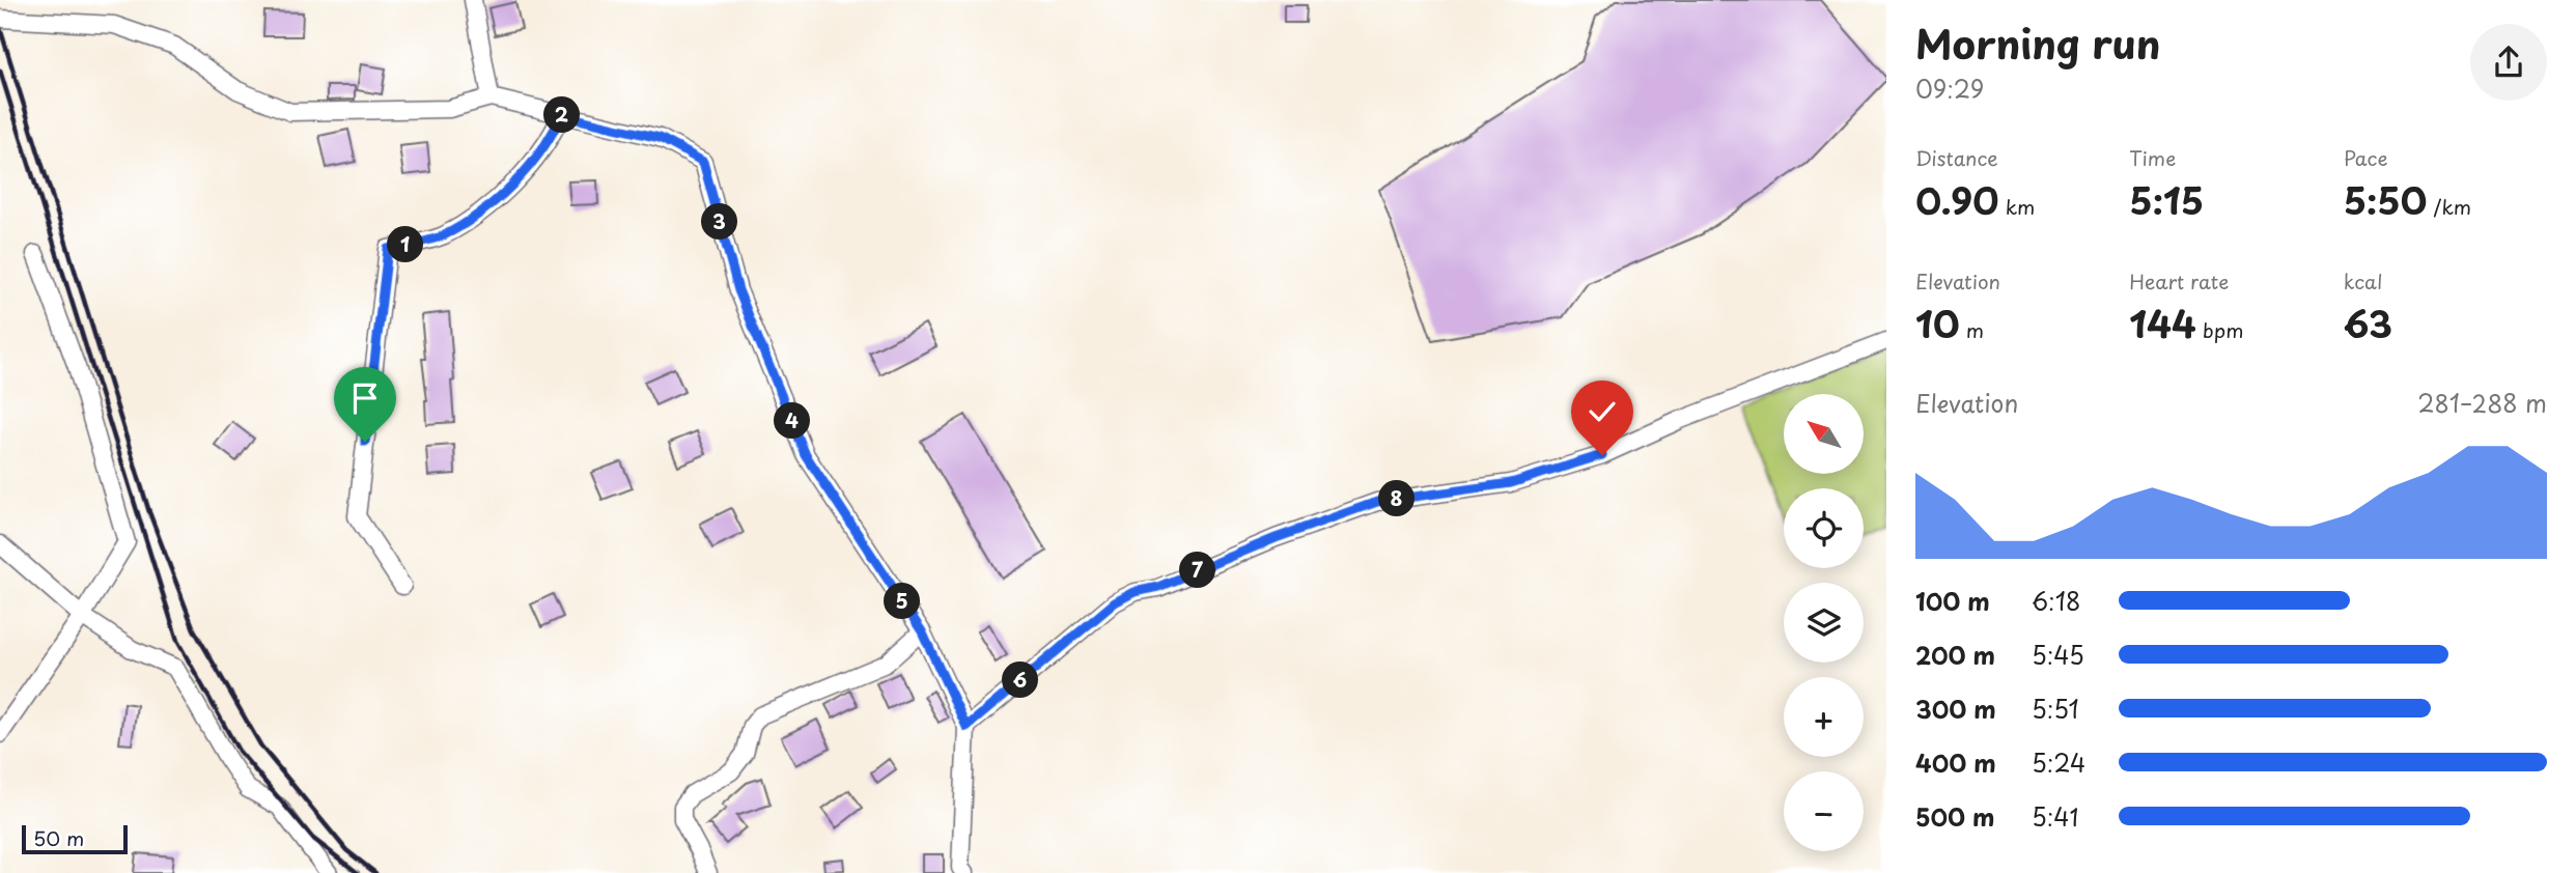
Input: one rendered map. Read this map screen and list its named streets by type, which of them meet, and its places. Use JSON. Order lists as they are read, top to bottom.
{
  "scale_bar": "50 m",
  "north": "top left",
  "page": {
    "heading": ["Morning run", "09:29"],
    "pins": [
      "2",
      "3",
      "1",
      "4",
      "8",
      "7",
      "5",
      "6"
    ],
    "stats": [
      ["Distance", "0.90 km"],
      ["Time", "5:15"],
      ["Pace", "5:50 /km"],
      ["Elevation", "10 m"],
      ["Heart rate", "144 bpm"],
      ["kcal", "63"]
    ],
    "chart": ["Elevation", "281–288 m"],
    "map_buttons": ["+", "−"],
    "list": [
      {
        "name": "100 m",
        "note": "6:18"
      },
      {
        "name": "200 m",
        "note": "5:45"
      },
      {
        "name": "300 m",
        "note": "5:51"
      },
      {
        "name": "400 m",
        "note": "5:24"
      },
      {
        "name": "500 m",
        "note": "5:41"
      }
    ],
    "scale": "50 m"
  }
}
